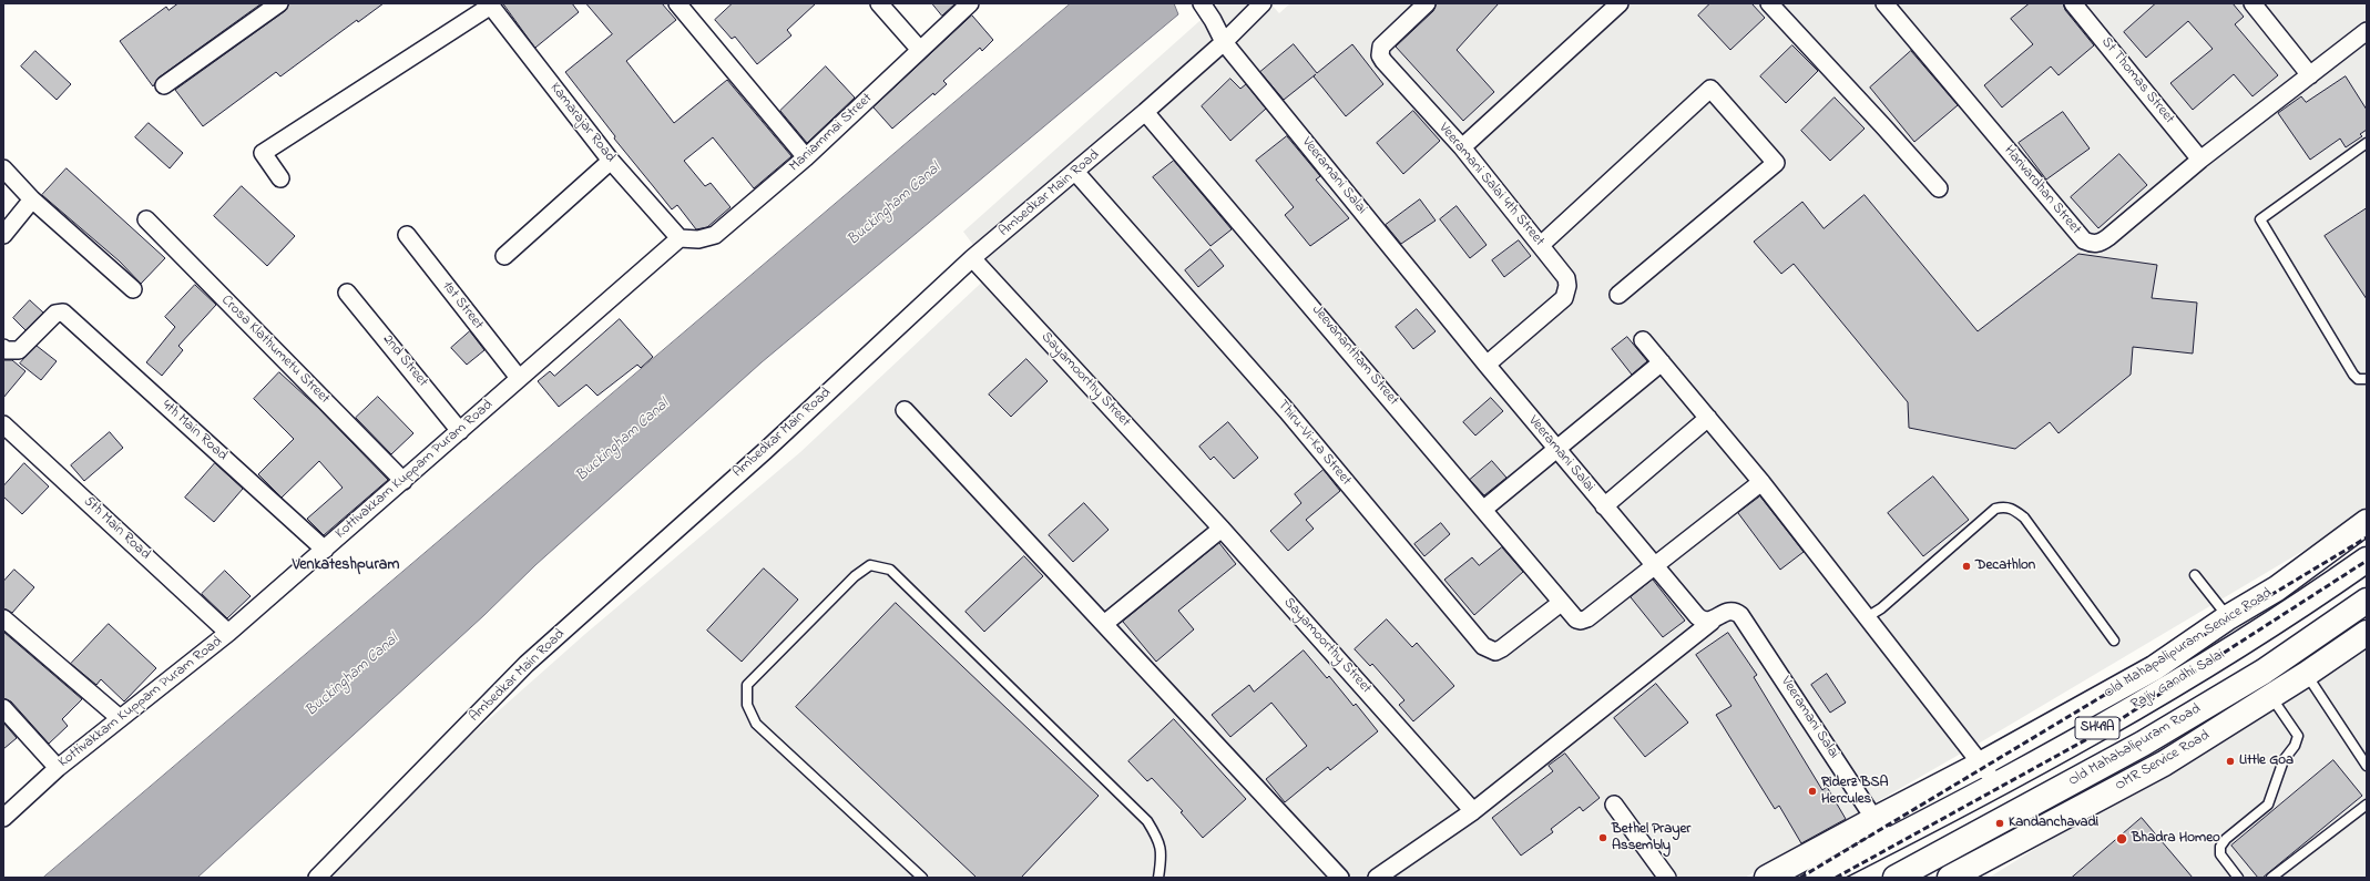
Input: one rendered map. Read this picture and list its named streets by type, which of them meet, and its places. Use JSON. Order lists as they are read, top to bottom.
{
  "streets": {
    "street": [
      "St Thomas Street",
      "Kamarajar Road",
      "Maniammai Street",
      "Veeramani Salai",
      "Veeramani Salai 4th Street",
      "Harivardhan Street",
      "Ambedkar Main Road",
      "1st Street",
      "Crosa Klathumetu Street",
      "Jeevanantham Street",
      "2nd Street",
      "Sayamoorthy Street",
      "4th Main Road",
      "Thiru-Vi-Ka Street",
      "Kottivakkam Kuppam Puram Road",
      "5th Main Road",
      "Old Mahapalipuram Service Road",
      "Rajiv Gandhi Salai",
      "SH49A",
      "Old Mahabalipuram Road",
      "OMR Service Road"
    ]
  },
  "crossings": [
    ["St Thomas Street", "Harivardhan Street"],
    ["Kamarajar Road", "Maniammai Street"],
    ["Kamarajar Road", "Kottivakkam Kuppam Puram Road"],
    ["Maniammai Street", "Kottivakkam Kuppam Puram Road"],
    ["Veeramani Salai", "Veeramani Salai 4th Street"],
    ["Veeramani Salai", "Ambedkar Main Road"],
    ["Veeramani Salai", "Jeevanantham Street"],
    ["Veeramani Salai", "Old Mahapalipuram Service Road"],
    ["Veeramani Salai", "Rajiv Gandhi Salai"],
    ["Ambedkar Main Road", "Jeevanantham Street"],
    ["Ambedkar Main Road", "Sayamoorthy Street"],
    ["Ambedkar Main Road", "Thiru-Vi-Ka Street"],
    ["1st Street", "Kottivakkam Kuppam Puram Road"],
    ["Crosa Klathumetu Street", "Kottivakkam Kuppam Puram Road"],
    ["Jeevanantham Street", "Thiru-Vi-Ka Street"],
    ["2nd Street", "Kottivakkam Kuppam Puram Road"],
    ["4th Main Road", "Kottivakkam Kuppam Puram Road"],
    ["Kottivakkam Kuppam Puram Road", "5th Main Road"]
  ],
  "districts": ["Venkateshpuram"],
  "water": ["Buckingham Canal"],
  "places": [
    "Decathlon",
    "Little Goa",
    "Riderz BSA Hercules",
    "Kandanchavadi",
    "Bethel Prayer Assembly",
    "Bhadra Homeo"
  ]
}
